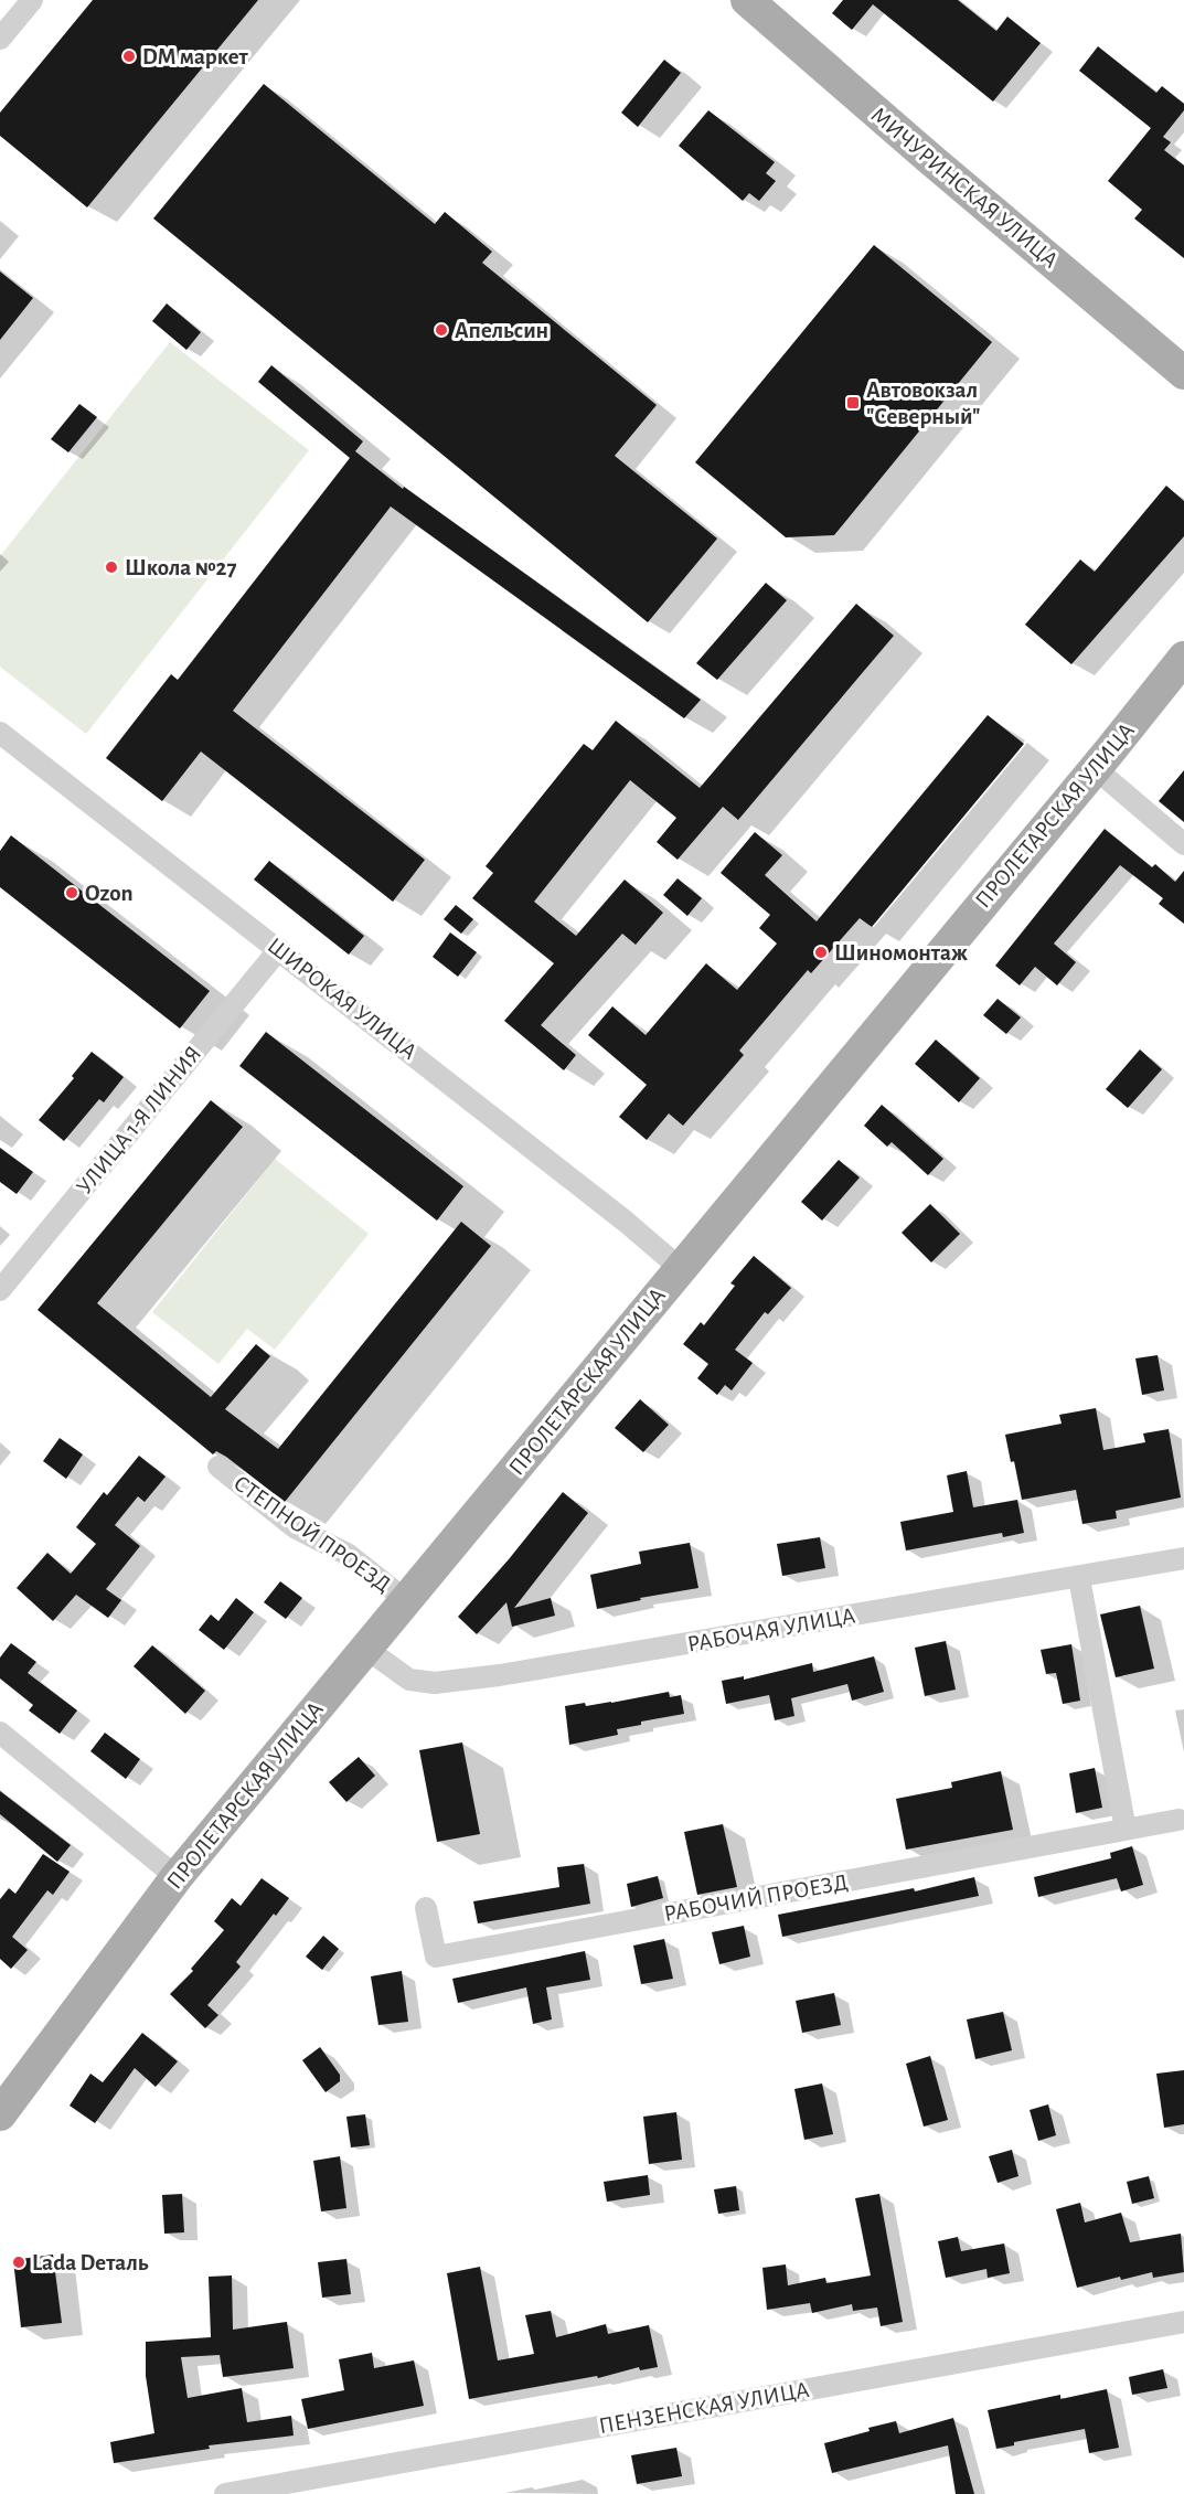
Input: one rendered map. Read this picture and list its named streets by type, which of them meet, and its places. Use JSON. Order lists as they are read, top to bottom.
{
  "streets": {
    "main road": ["МИЧУРИНСКАЯ УЛИЦА", "ПРОЛЕТАРСКАЯ УЛИЦА"],
    "street": [
      "ШИРОКАЯ УЛИЦА",
      "УЛИЦА 1-Я ЛИНИЯ",
      "СТЕПНОЙ ПРОЕЗД",
      "РАБОЧАЯ УЛИЦА",
      "РАБОЧИЙ ПРОЕЗД",
      "ПЕНЗЕНСКАЯ УЛИЦА"
    ]
  },
  "crossings": [
    ["ПРОЛЕТАРСКАЯ УЛИЦА", "ШИРОКАЯ УЛИЦА"],
    ["ПРОЛЕТАРСКАЯ УЛИЦА", "СТЕПНОЙ ПРОЕЗД"],
    ["ПРОЛЕТАРСКАЯ УЛИЦА", "РАБОЧАЯ УЛИЦА"],
    ["ШИРОКАЯ УЛИЦА", "УЛИЦА 1-Я ЛИНИЯ"]
  ],
  "places": {
    "other": [
      "DM маркет",
      "Апельсин",
      "Школа №27",
      "Ozon",
      "Шиномонтаж",
      "Lada Dеталь"
    ],
    "transit": ["Автовокзал \"Северный\""]
  }
}
